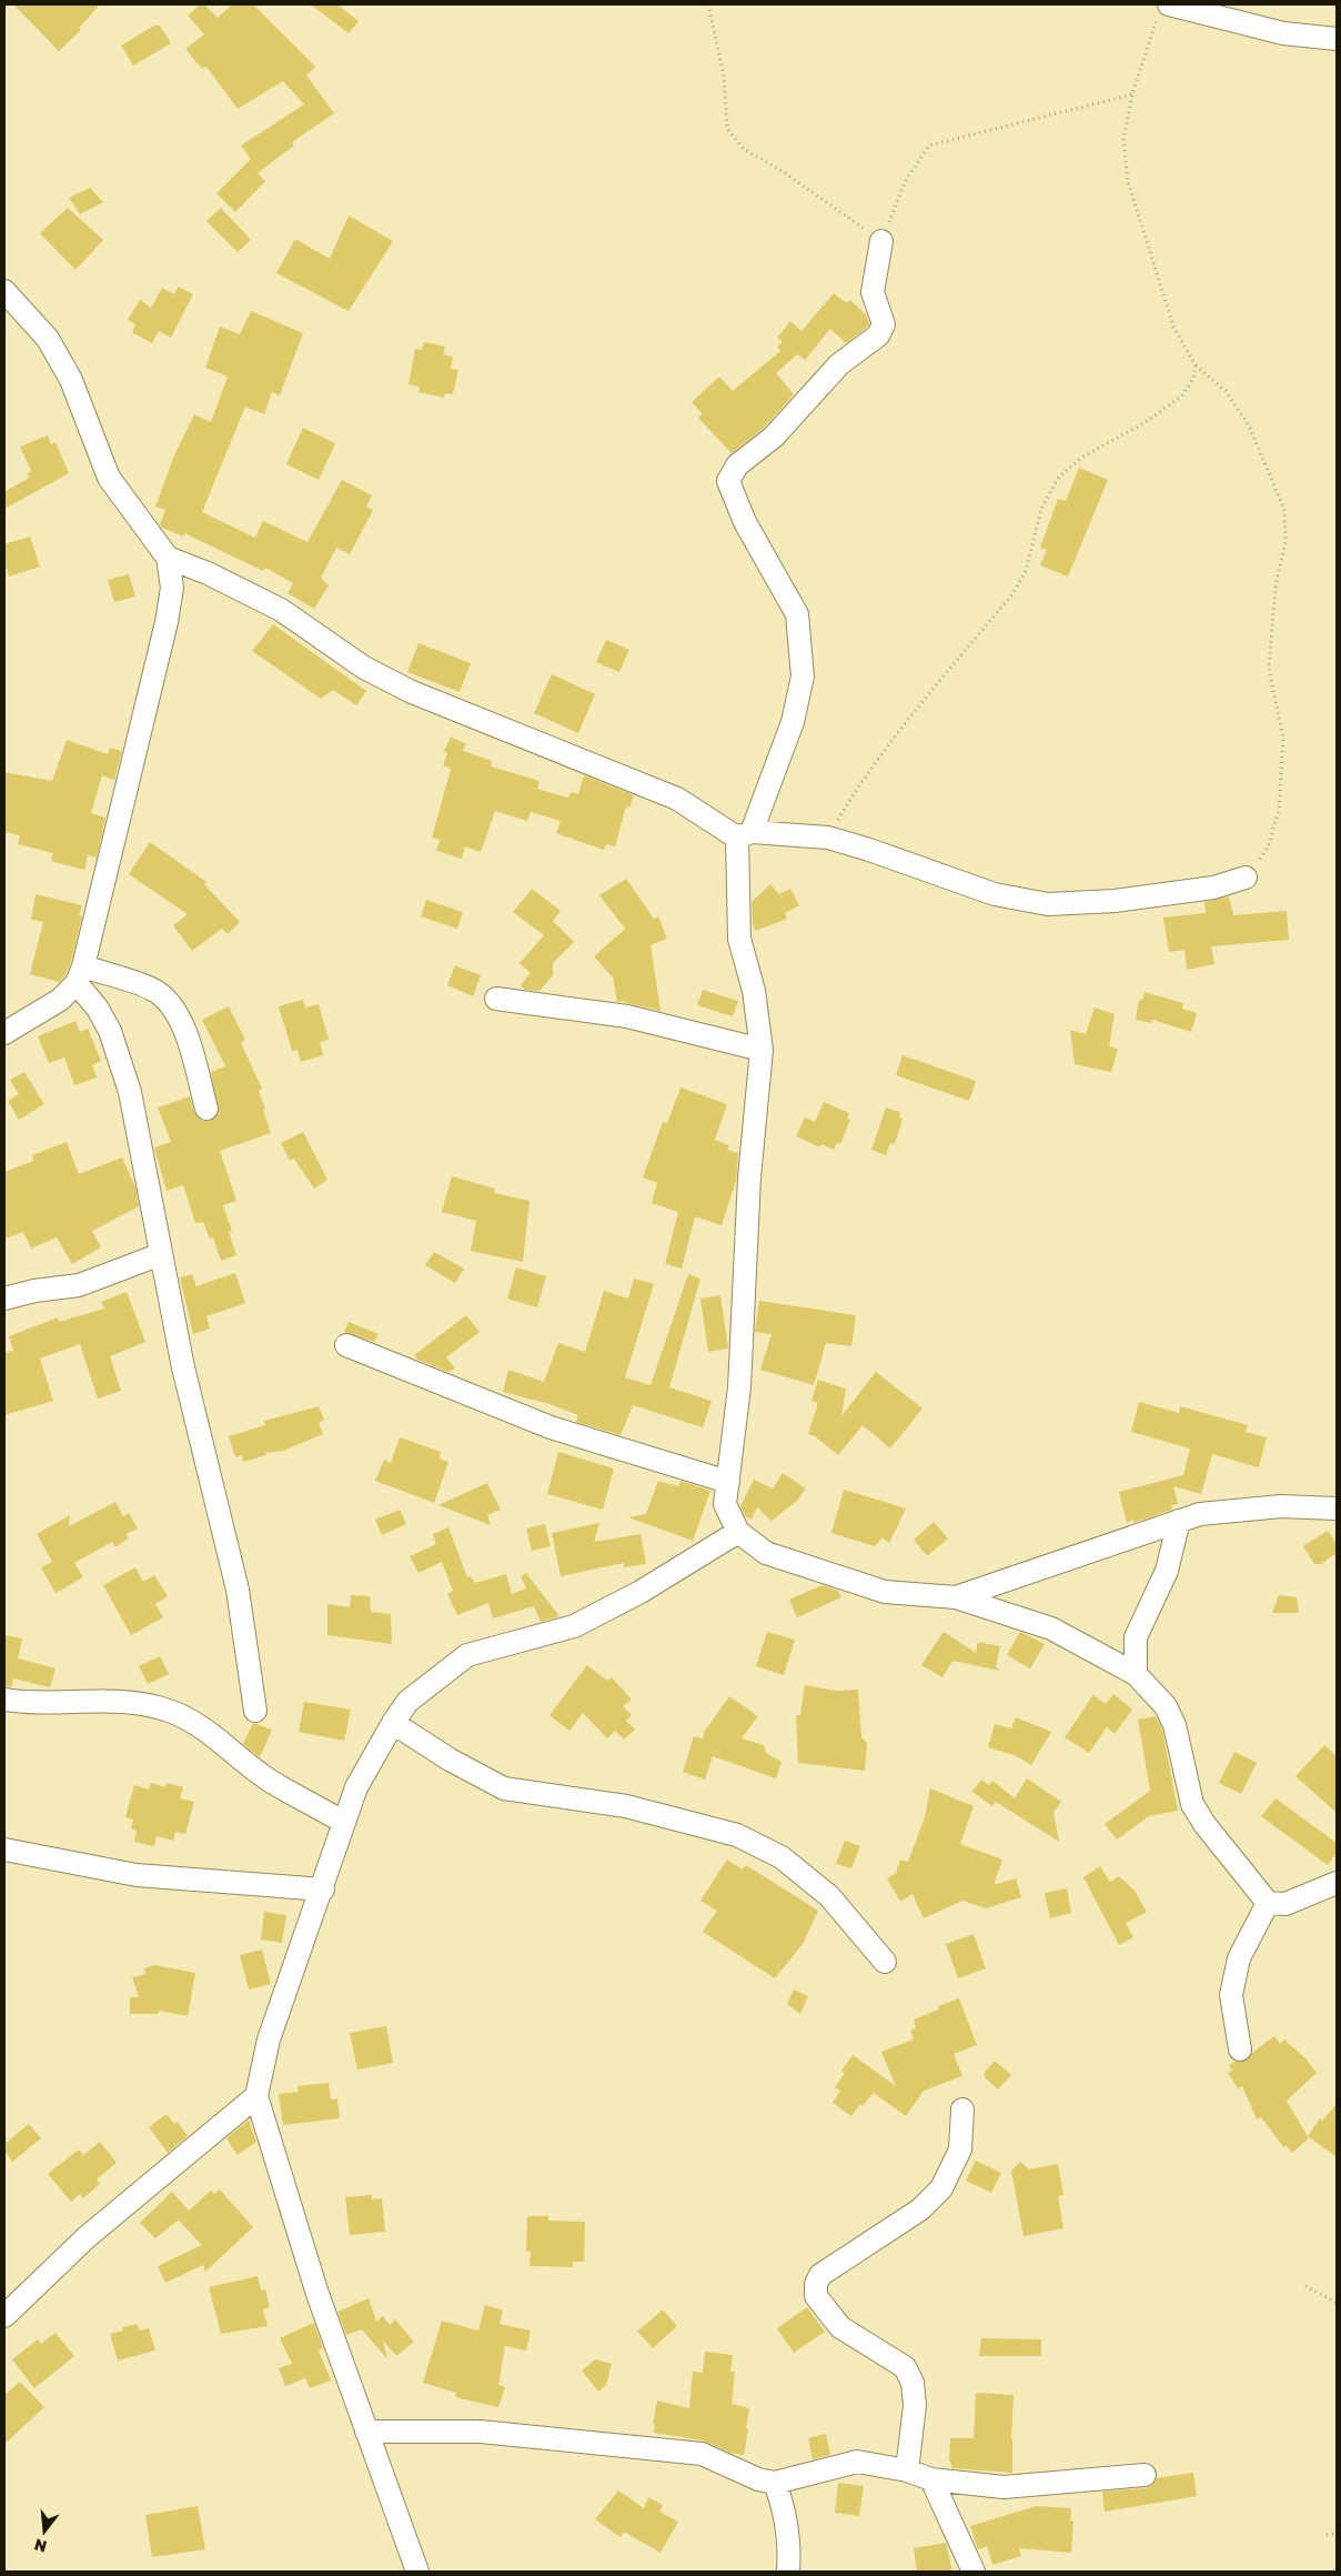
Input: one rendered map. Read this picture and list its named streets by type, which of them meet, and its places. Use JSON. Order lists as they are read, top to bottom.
{
  "north": "bottom"
}
